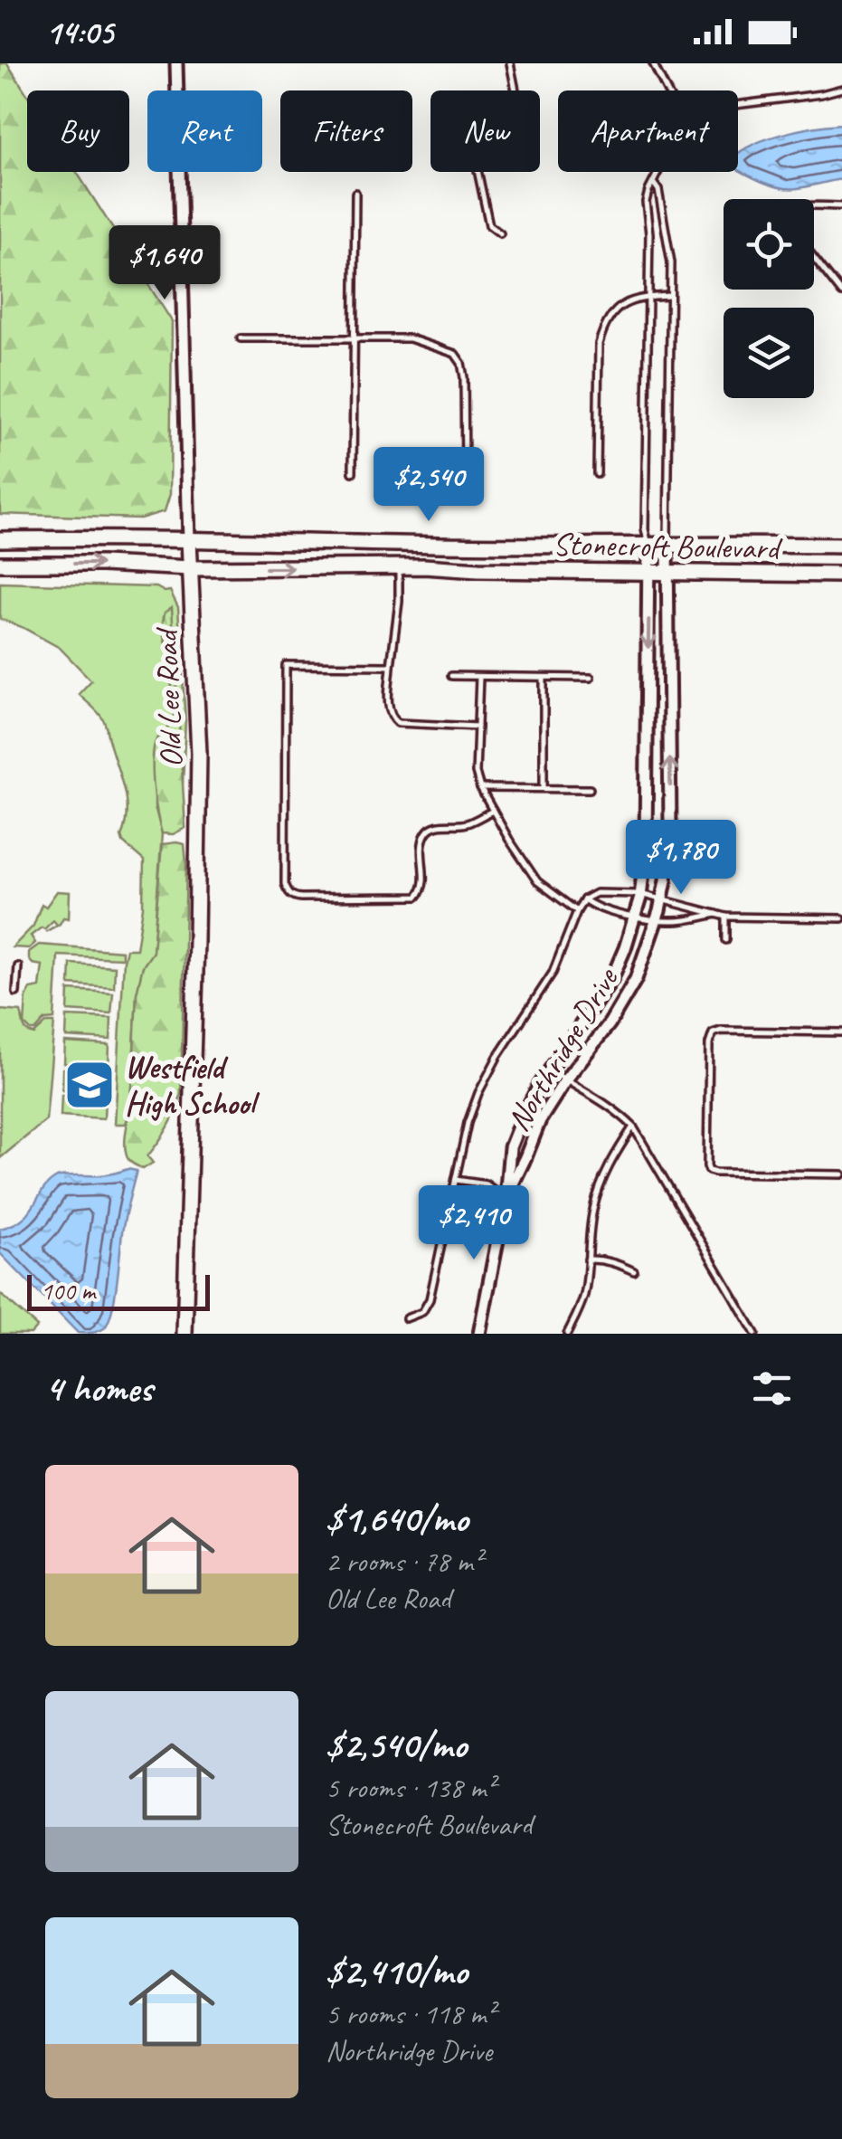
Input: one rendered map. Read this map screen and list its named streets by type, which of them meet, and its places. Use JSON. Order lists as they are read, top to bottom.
{
  "streets": {
    "main road": ["Stonecroft Boulevard", "Old Lee Road"],
    "street": ["Northridge Drive"]
  },
  "crossings": [
    ["Stonecroft Boulevard", "Old Lee Road"],
    ["Stonecroft Boulevard", "Northridge Drive"]
  ],
  "places": {
    "school or university": ["Westfield High School"]
  },
  "scale_bar": "100 m",
  "page": {
    "status": "14:05",
    "chip": [
      "Buy",
      "Rent",
      "Filters",
      "New",
      "Apartment"
    ],
    "price": [
      "$1,640",
      "$2,540",
      "$1,780",
      "$2,410"
    ],
    "scale": "100 m",
    "heading": "4 homes",
    "list": [
      {
        "name": "$1,640/mo",
        "note": "2 rooms · 78 m² · Old Lee Road"
      },
      {
        "name": "$2,540/mo",
        "note": "5 rooms · 138 m² · Stonecroft Boulevard"
      },
      {
        "name": "$2,410/mo",
        "note": "5 rooms · 118 m² · Northridge Drive"
      }
    ]
  }
}
